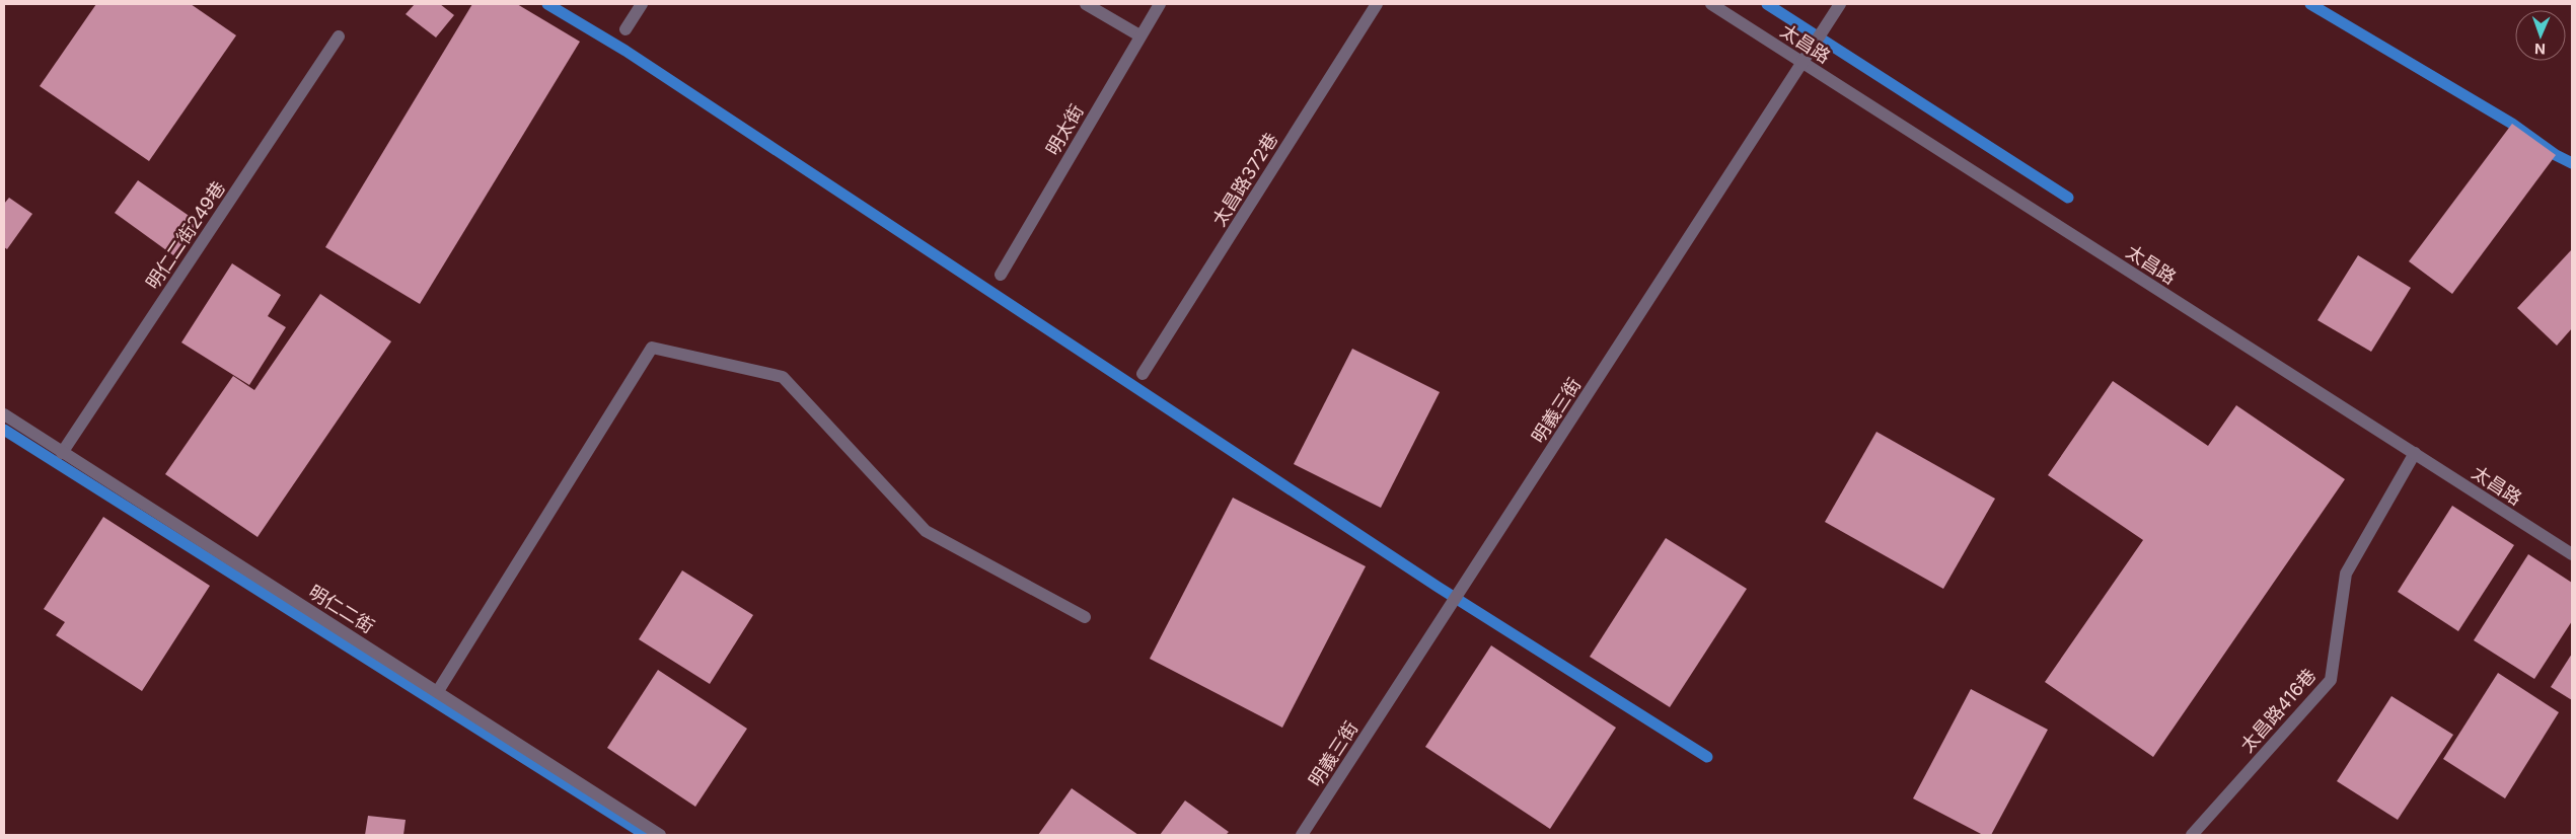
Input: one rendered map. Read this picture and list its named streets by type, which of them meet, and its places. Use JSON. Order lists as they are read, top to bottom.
{
  "streets": {
    "street": [
      "太昌路",
      "明太街",
      "太昌路372巷",
      "明仁二街249巷",
      "明義三街",
      "明仁二街",
      "太昌路416巷"
    ]
  },
  "crossings": [
    ["太昌路", "明義三街"],
    ["太昌路", "太昌路416巷"],
    ["明仁二街249巷", "明仁二街"]
  ],
  "north": "bottom"
}
